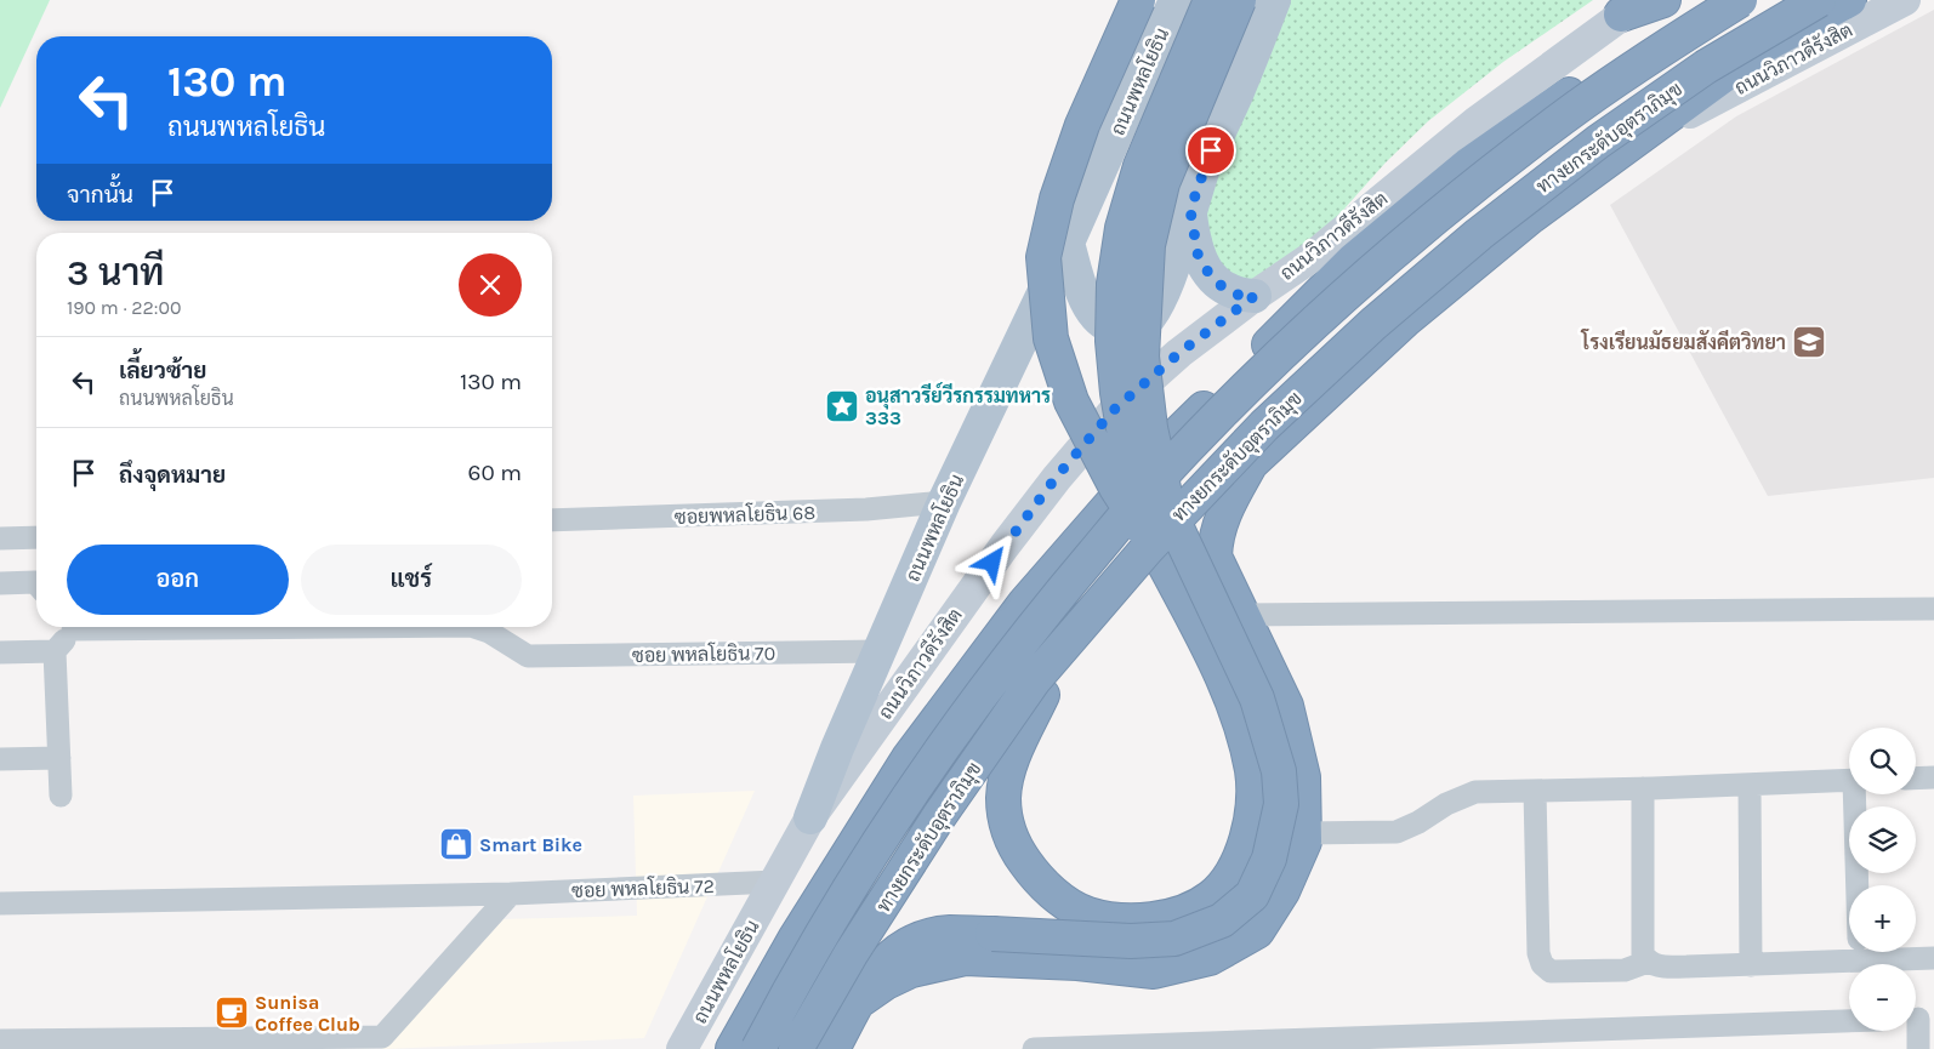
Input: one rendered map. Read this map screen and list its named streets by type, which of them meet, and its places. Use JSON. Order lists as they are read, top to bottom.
{
  "streets": {
    "highway": ["ถนนวิภาวดีรังสิต", "ทางยกระดับอุตราภิมุข"],
    "main road": ["ถนนพหลโยธิน"],
    "street": ["ซอยพหลโยธิน 68", "ซอย พหลโยธิน 70", "ซอย พหลโยธิน 72"]
  },
  "crossings": [
    ["ถนนวิภาวดีรังสิต", "ถนนพหลโยธิน"],
    ["ถนนพหลโยธิน", "ซอยพหลโยธิน 68"],
    ["ถนนพหลโยธิน", "ซอย พหลโยธิน 70"],
    ["ถนนพหลโยธิน", "ซอย พหลโยธิน 72"]
  ],
  "places": {
    "school or university": ["โรงเรียนมัธยมสังคีตวิทยา"],
    "place": ["อนุสาวรีย์วีรกรรมทหาร 333"],
    "shop": ["Smart Bike"],
    "cafe": ["Sunisa Coffee Club"]
  },
  "page": {
    "turn": ["130 m", "ถนนพหลโยธิน"],
    "then": "จากนั้น",
    "heading": ["3 นาที", "190 m · 22:00"],
    "list": [
      {
        "name": "เลี้ยวซ้าย",
        "note": "ถนนพหลโยธิน",
        "value": "130 m"
      },
      {
        "name": "ถึงจุดหมาย",
        "value": "60 m"
      }
    ],
    "buttons": ["ออก", "แชร์"],
    "map_buttons": ["+", "−"]
  }
}
